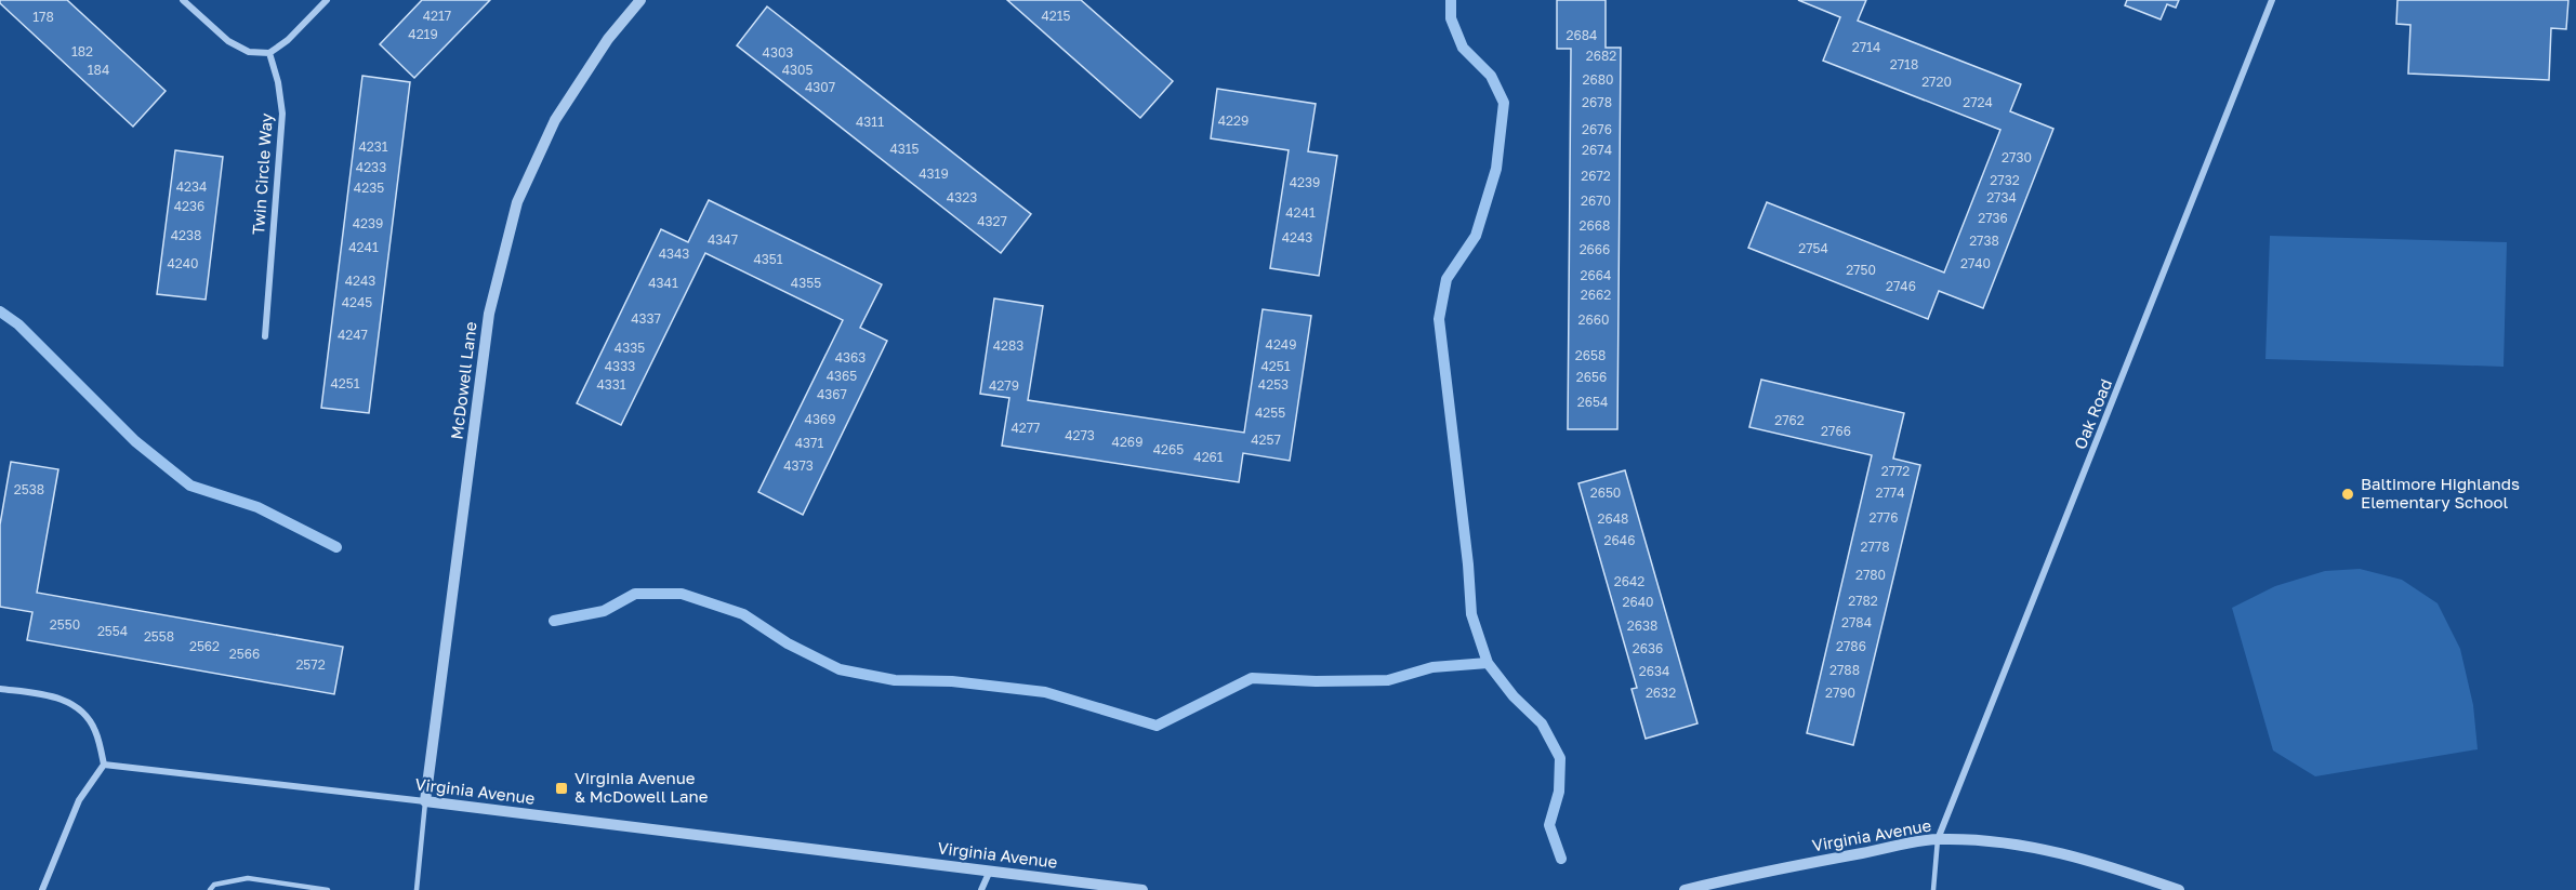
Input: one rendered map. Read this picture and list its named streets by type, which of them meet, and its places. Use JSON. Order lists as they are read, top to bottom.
{
  "streets": {
    "street": [
      "Twin Circle Way",
      "McDowell Lane",
      "Oak Road",
      "Virginia Avenue"
    ]
  },
  "crossings": [
    ["McDowell Lane", "Virginia Avenue"],
    ["Oak Road", "Virginia Avenue"]
  ],
  "places": {
    "other": ["Baltimore Highlands Elementary School"],
    "transit": ["Virginia Avenue & McDowell Lane"]
  },
  "house_numbers": [
    "4217",
    "4215",
    "178",
    "4219",
    "2684",
    "2714",
    "182",
    "4303",
    "2682",
    "2718",
    "184",
    "4305",
    "2680",
    "2720",
    "4307",
    "2678",
    "2724",
    "4229",
    "4311",
    "2676",
    "4231",
    "4315",
    "2674",
    "2730",
    "4233",
    "4319",
    "2672",
    "2732",
    "4239",
    "4234",
    "4235",
    "4323",
    "2734",
    "2670",
    "4236",
    "4241",
    "2736",
    "4327",
    "4239",
    "2668",
    "4238",
    "4243",
    "4347",
    "2738",
    "4241",
    "2754",
    "2666",
    "4343",
    "4351",
    "4240",
    "2740",
    "2750",
    "2664",
    "4243",
    "4341",
    "4355",
    "2746",
    "2662",
    "4245",
    "4337",
    "2660",
    "4247",
    "4249",
    "4283",
    "4335",
    "2658",
    "4363",
    "4333",
    "4251",
    "4365",
    "2656",
    "4251",
    "4331",
    "4253",
    "4279",
    "4367",
    "2654",
    "4255",
    "4369",
    "2762",
    "4277",
    "2766",
    "4273",
    "4257",
    "4269",
    "4371",
    "4265",
    "4261",
    "4373",
    "2772",
    "2538",
    "2650",
    "2774",
    "2776",
    "2648",
    "2646",
    "2778",
    "2780",
    "2642",
    "2782",
    "2640",
    "2784",
    "2550",
    "2638",
    "2554",
    "2558",
    "2562",
    "2786",
    "2636",
    "2566",
    "2572",
    "2788",
    "2634",
    "2632",
    "2790"
  ]
}
